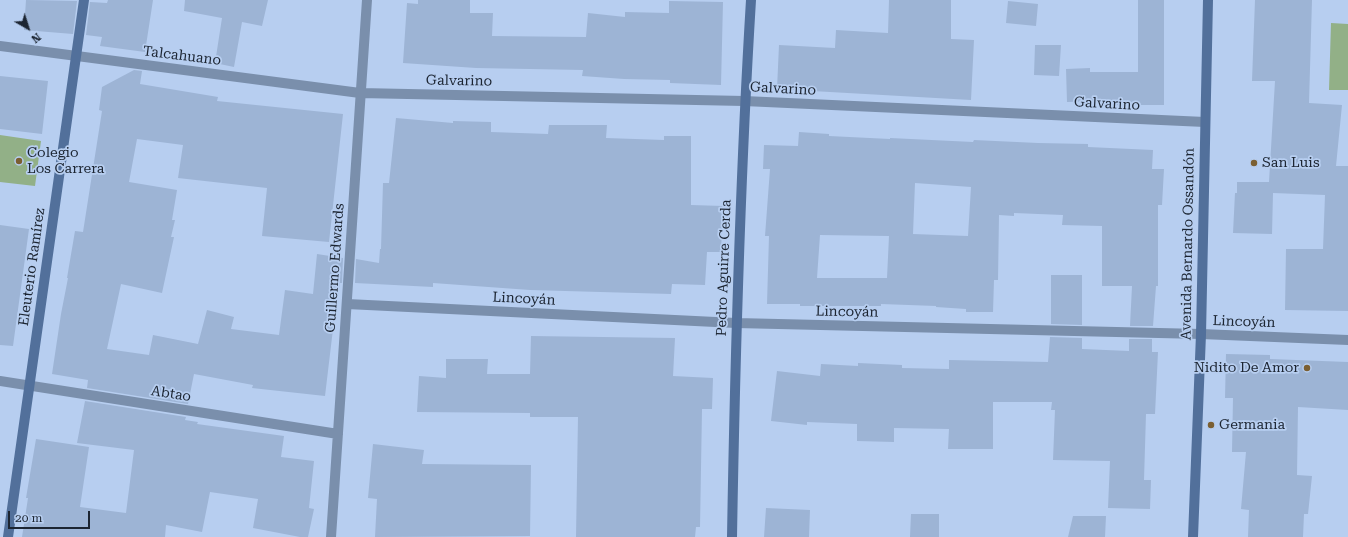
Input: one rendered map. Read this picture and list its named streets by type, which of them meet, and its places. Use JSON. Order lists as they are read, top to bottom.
{
  "streets": {
    "street": [
      "Talcahuano",
      "Galvarino",
      "Avenida Bernardo Ossandón",
      "Eleuterio Ramírez",
      "Guillermo Edwards",
      "Pedro Aguirre Cerda",
      "Lincoyán",
      "Abtao"
    ]
  },
  "crossings": [
    ["Talcahuano", "Galvarino"],
    ["Talcahuano", "Eleuterio Ramírez"],
    ["Talcahuano", "Guillermo Edwards"],
    ["Galvarino", "Avenida Bernardo Ossandón"],
    ["Galvarino", "Guillermo Edwards"],
    ["Galvarino", "Pedro Aguirre Cerda"],
    ["Avenida Bernardo Ossandón", "Lincoyán"],
    ["Eleuterio Ramírez", "Abtao"],
    ["Guillermo Edwards", "Lincoyán"],
    ["Guillermo Edwards", "Abtao"],
    ["Pedro Aguirre Cerda", "Lincoyán"]
  ],
  "places": [
    "Colegio Los Carrera",
    "San Luis",
    "Nidito De Amor",
    "Germania"
  ],
  "scale_bar": "20 m",
  "north": "bottom right"
}
